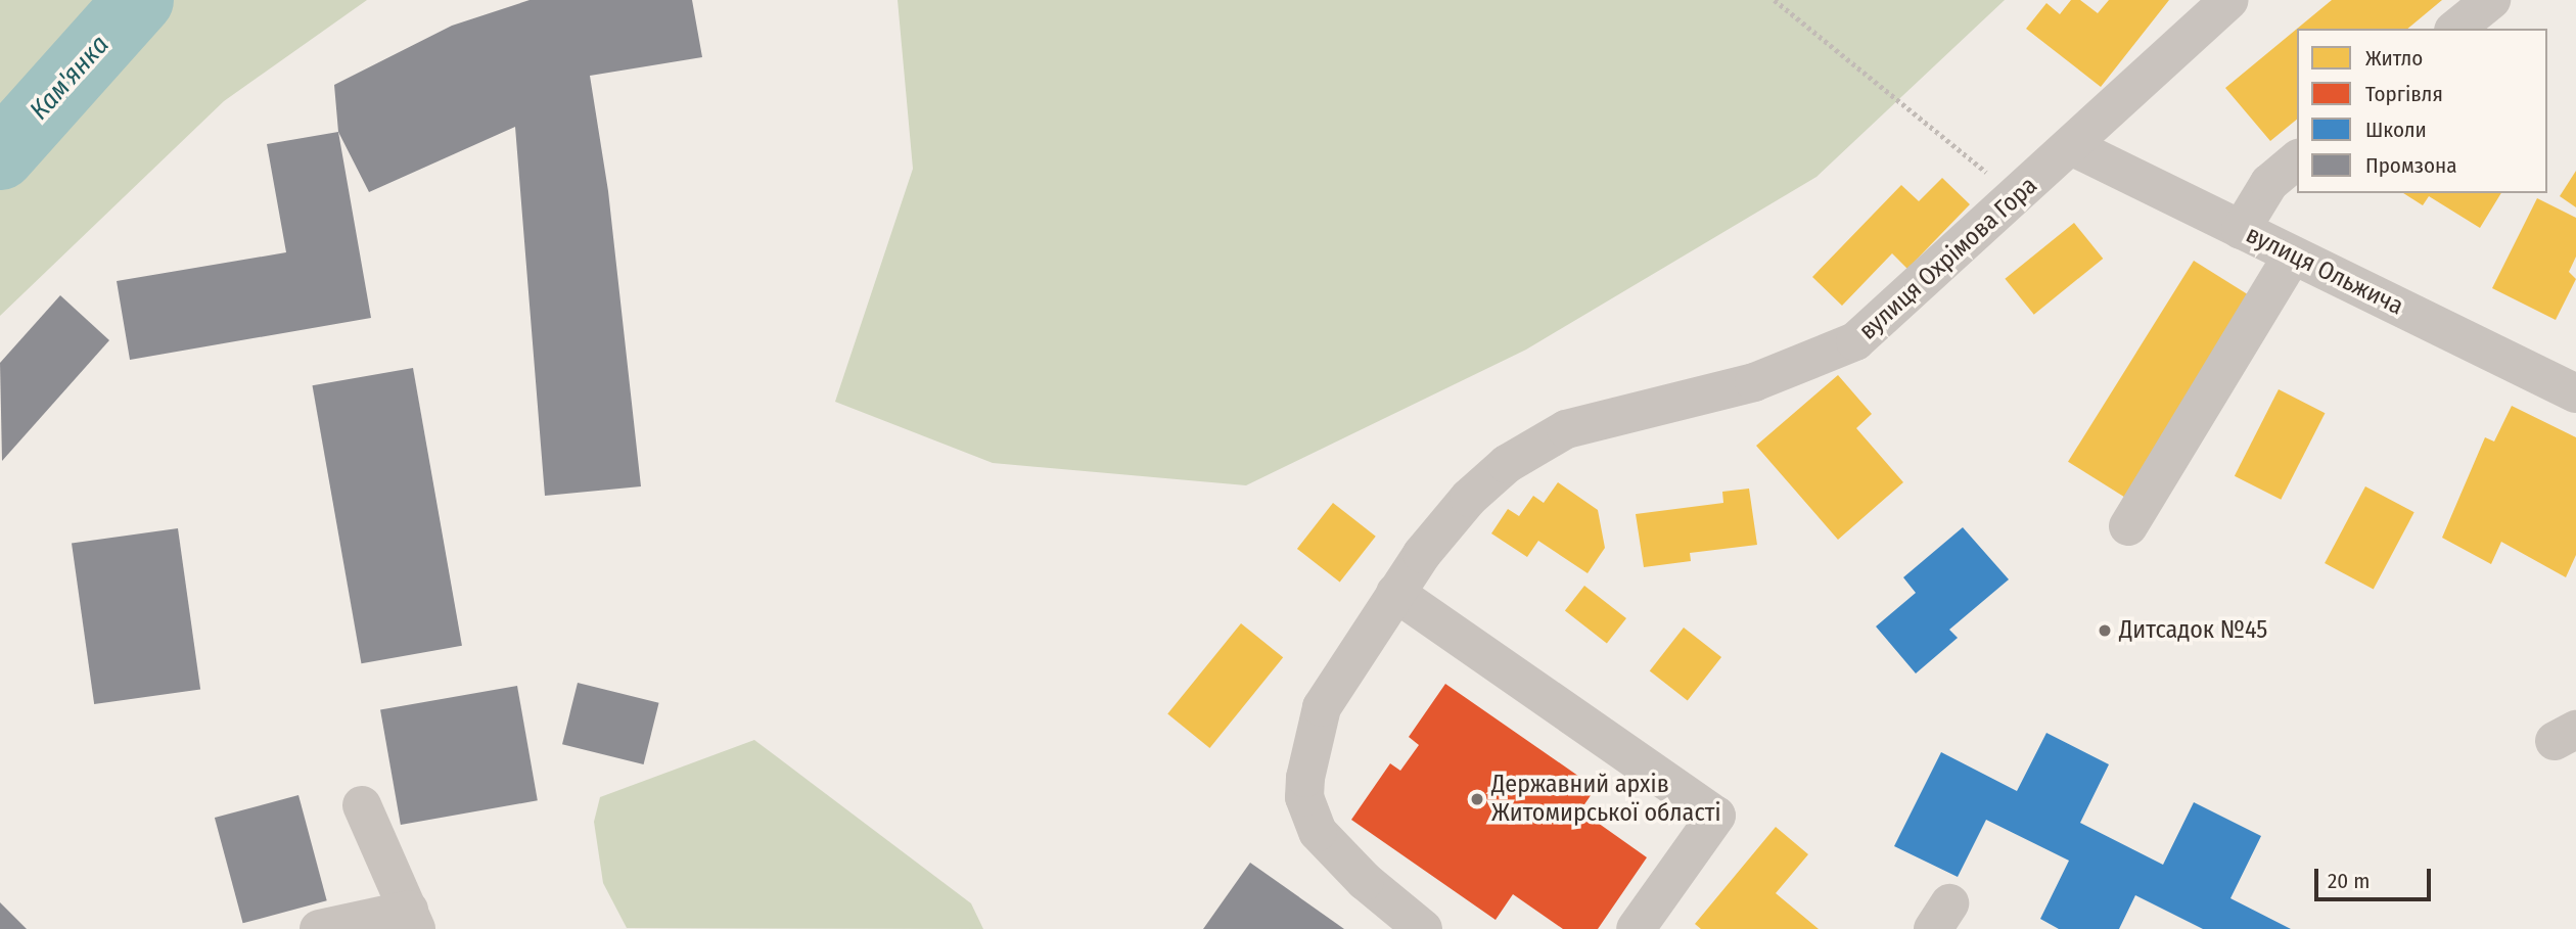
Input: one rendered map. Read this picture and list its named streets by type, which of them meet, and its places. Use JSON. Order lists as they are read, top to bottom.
{
  "streets": {
    "street": ["вулиця Охрімова Гора", "вулиця Ольжича"]
  },
  "crossings": [
    ["вулиця Охрімова Гора", "вулиця Ольжича"]
  ],
  "water": ["Кам'янка"],
  "places": ["Дитсадок №45", "Державний архів Житомирської області"],
  "legend": [
    "Житло",
    "Торгівля",
    "Школи",
    "Промзона"
  ],
  "scale_bar": "20 m"
}
